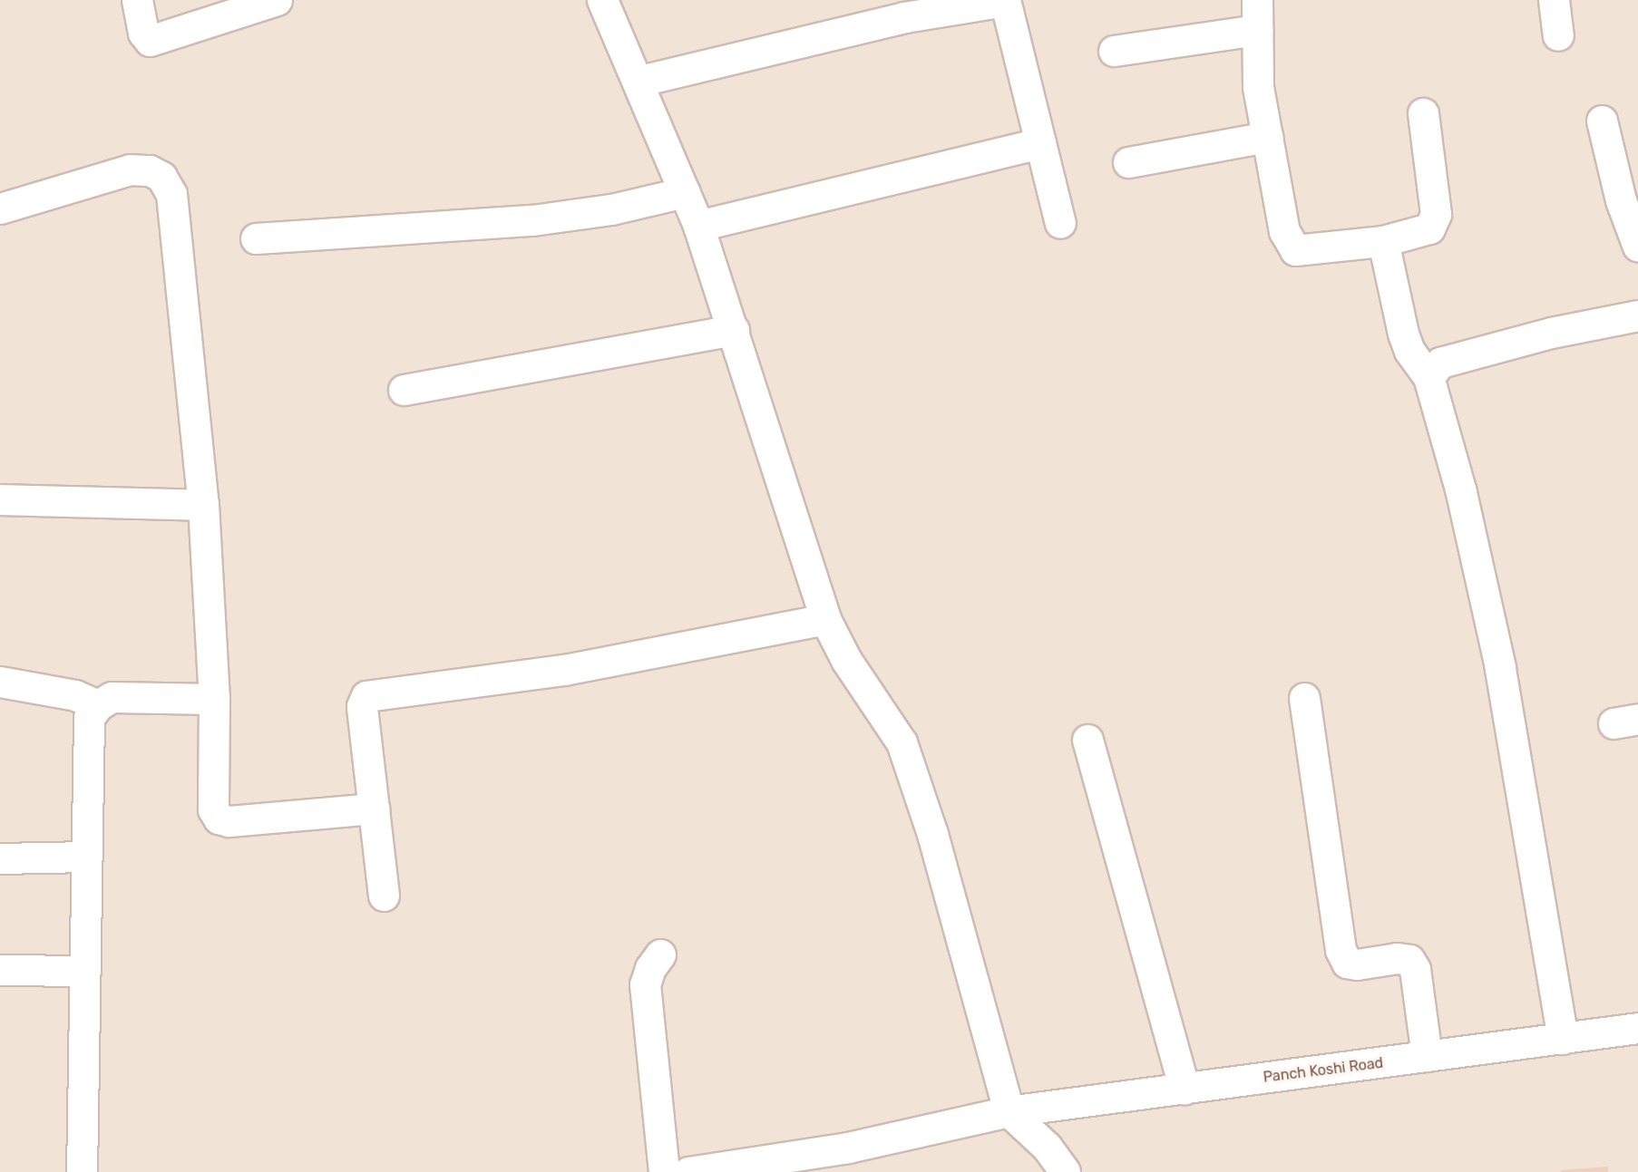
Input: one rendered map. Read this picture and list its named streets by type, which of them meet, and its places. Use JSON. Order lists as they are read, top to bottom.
{
  "streets": {
    "street": ["Panch Koshi Road"]
  }
}
